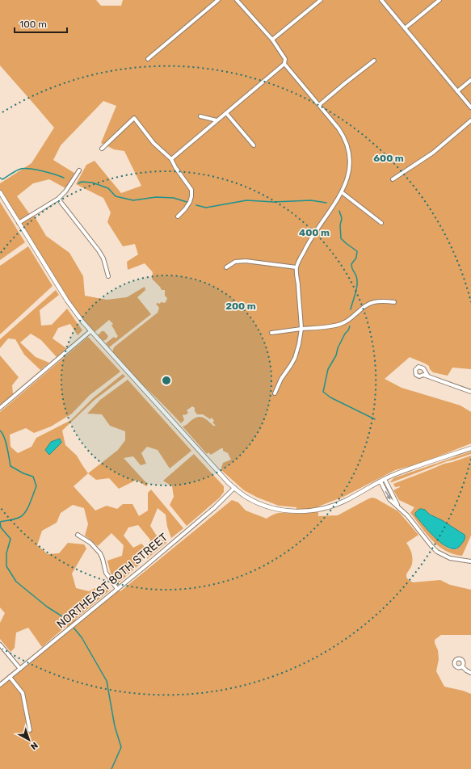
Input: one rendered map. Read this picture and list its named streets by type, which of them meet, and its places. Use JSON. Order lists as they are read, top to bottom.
{
  "streets": {
    "street": ["NORTHEAST 80TH STREET"]
  },
  "scale_bar": "100 m",
  "north": "bottom right",
  "rings": ["600 m", "400 m", "200 m"]
}
